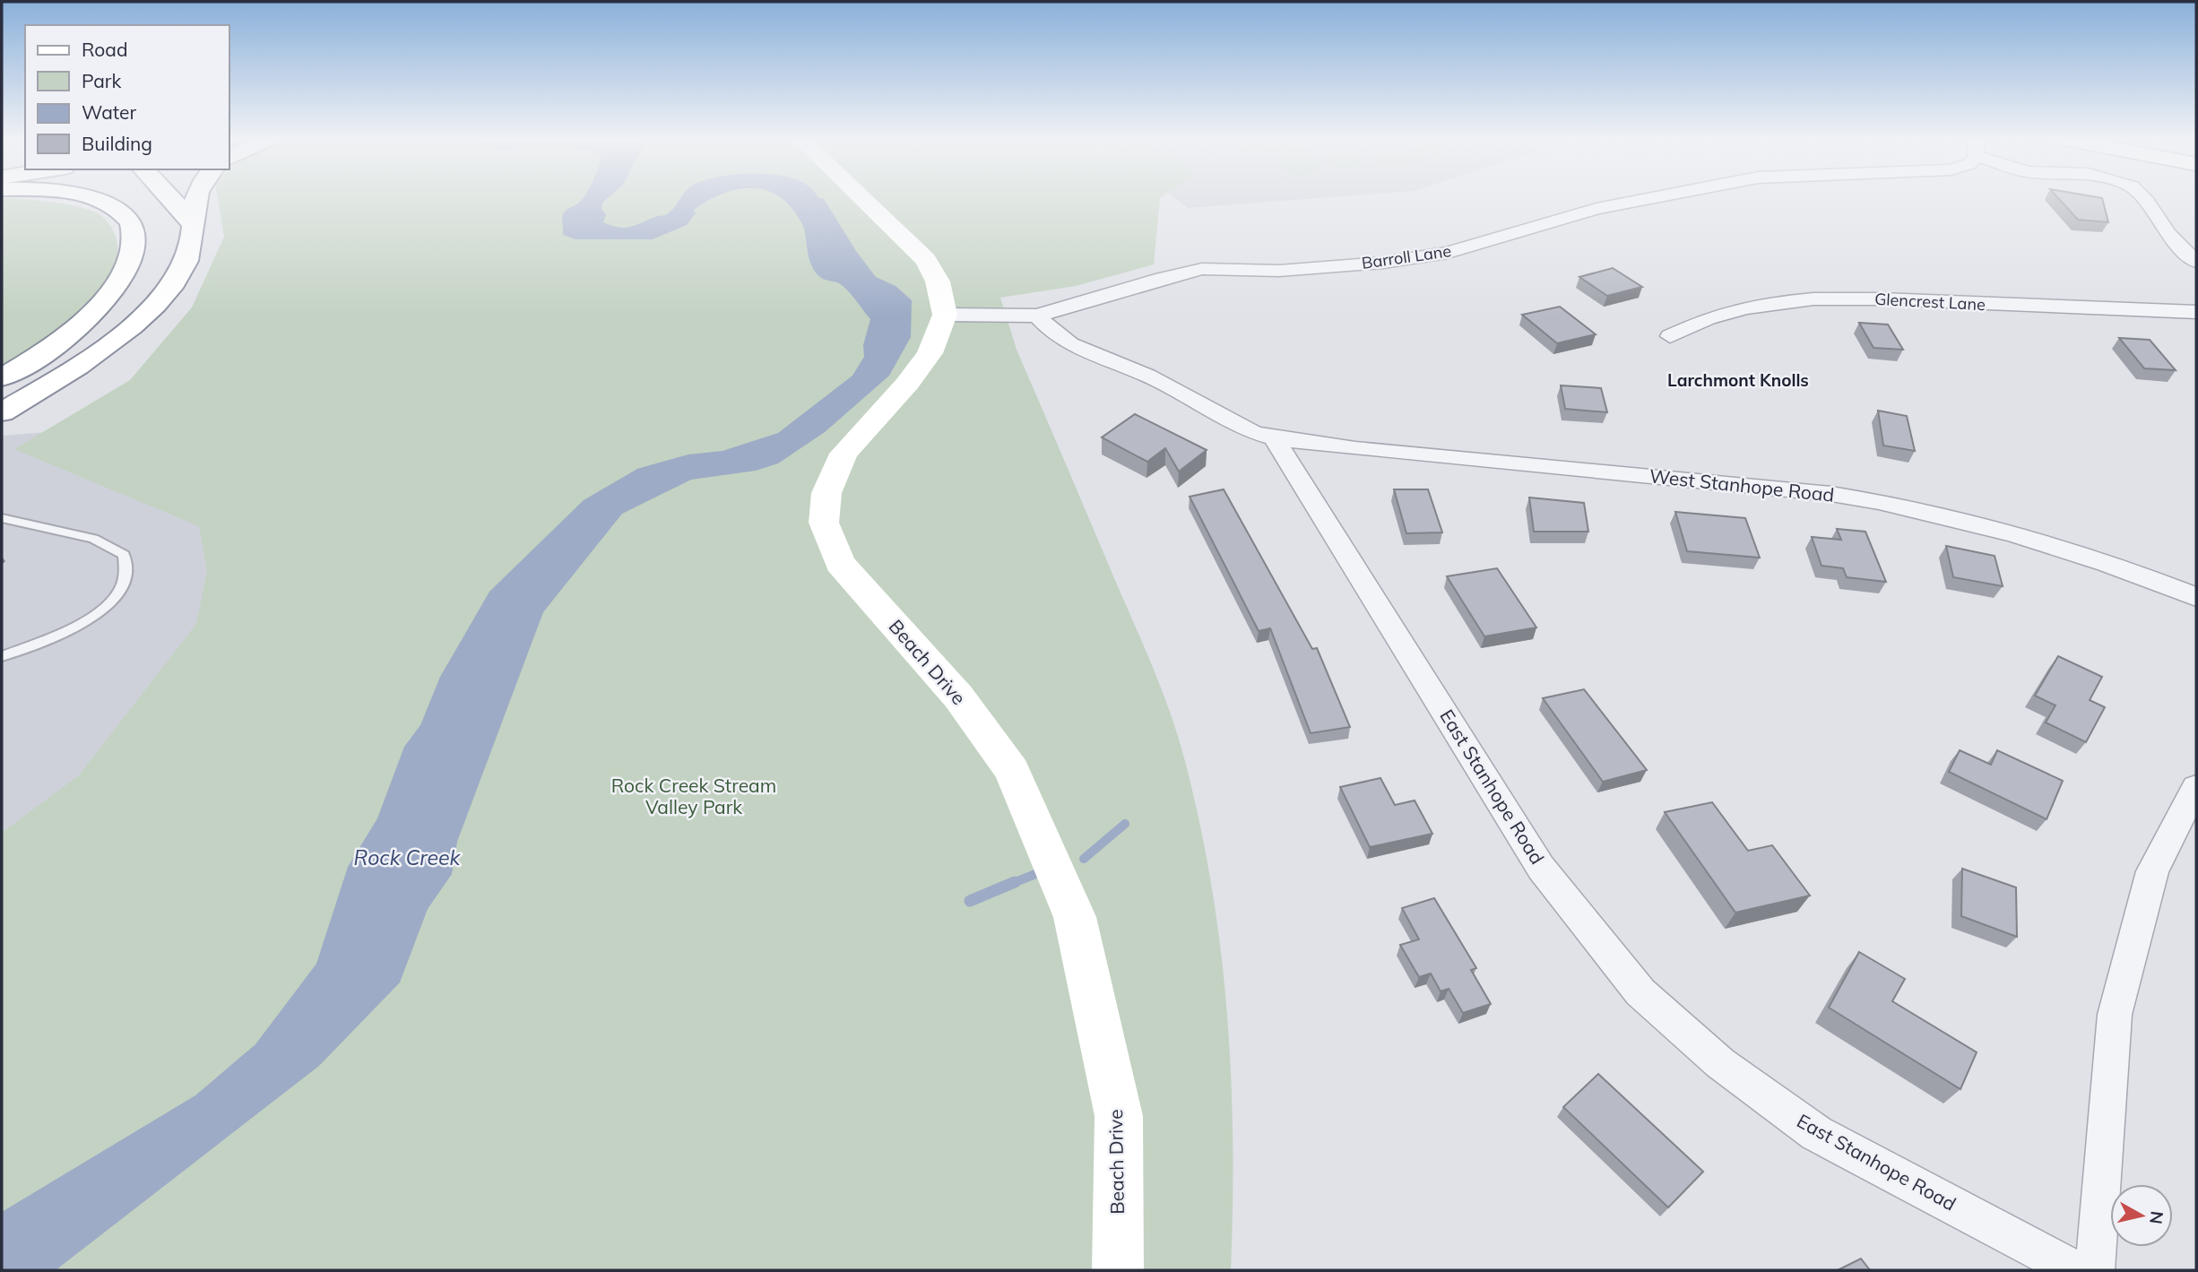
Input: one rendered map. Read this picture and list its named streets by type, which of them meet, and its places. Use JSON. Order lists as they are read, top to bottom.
{
  "streets": {
    "main road": ["Beach Drive"],
    "street": [
      "Barroll Lane",
      "Glencrest Lane",
      "West Stanhope Road",
      "East Stanhope Road"
    ]
  },
  "crossings": [
    ["West Stanhope Road", "East Stanhope Road"]
  ],
  "districts": ["Larchmont Knolls"],
  "water": ["Rock Creek"],
  "parks": ["Rock Creek Stream Valley Park"],
  "legend": [
    "Road",
    "Park",
    "Water",
    "Building"
  ],
  "north": "right"
}
